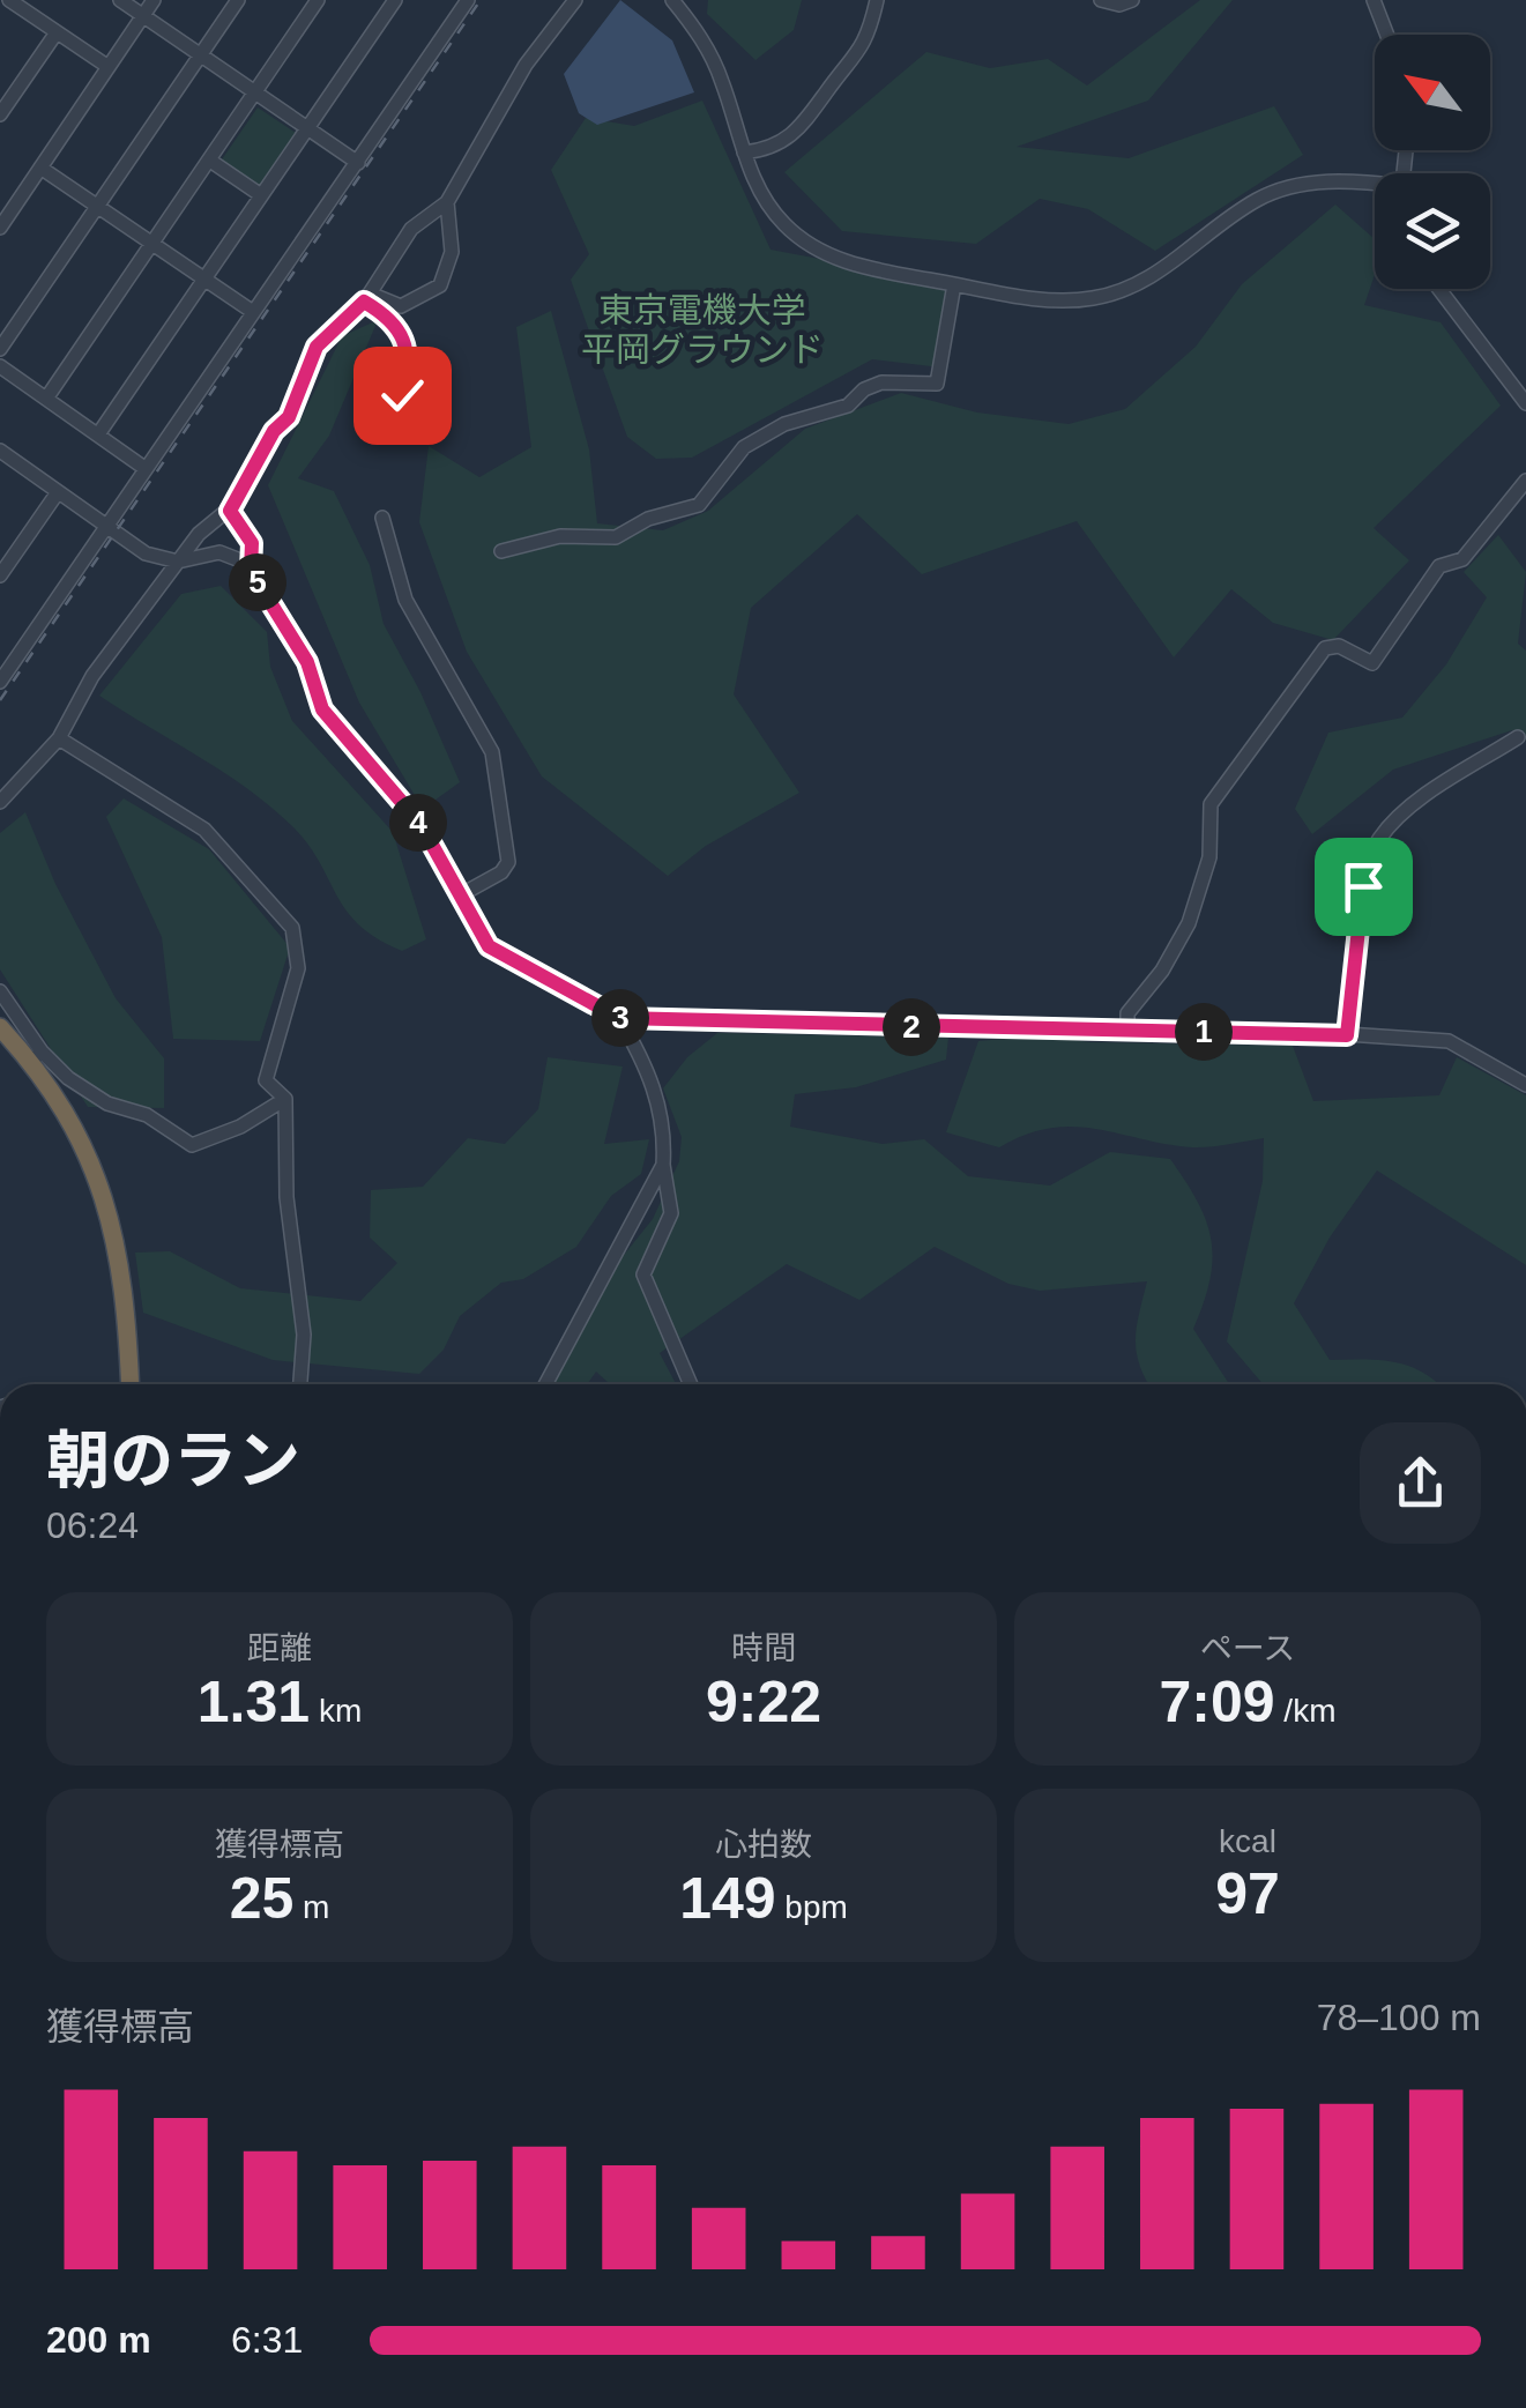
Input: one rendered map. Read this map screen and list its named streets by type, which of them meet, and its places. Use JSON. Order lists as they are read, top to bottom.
{
  "parks": ["東京電機大学 平岡グラウンド"],
  "north": "top left",
  "page": {
    "pins": [
      "5",
      "4",
      "3",
      "2",
      "1"
    ],
    "heading": ["朝のラン", "06:24"],
    "stats": [
      ["距離", "1.31 km"],
      ["時間", "9:22"],
      ["ペース", "7:09 /km"],
      ["獲得標高", "25 m"],
      ["心拍数", "149 bpm"],
      ["kcal", "97"]
    ],
    "chart": ["獲得標高", "78–100 m"],
    "list": [
      {
        "name": "200 m",
        "note": "6:31"
      }
    ]
  }
}
